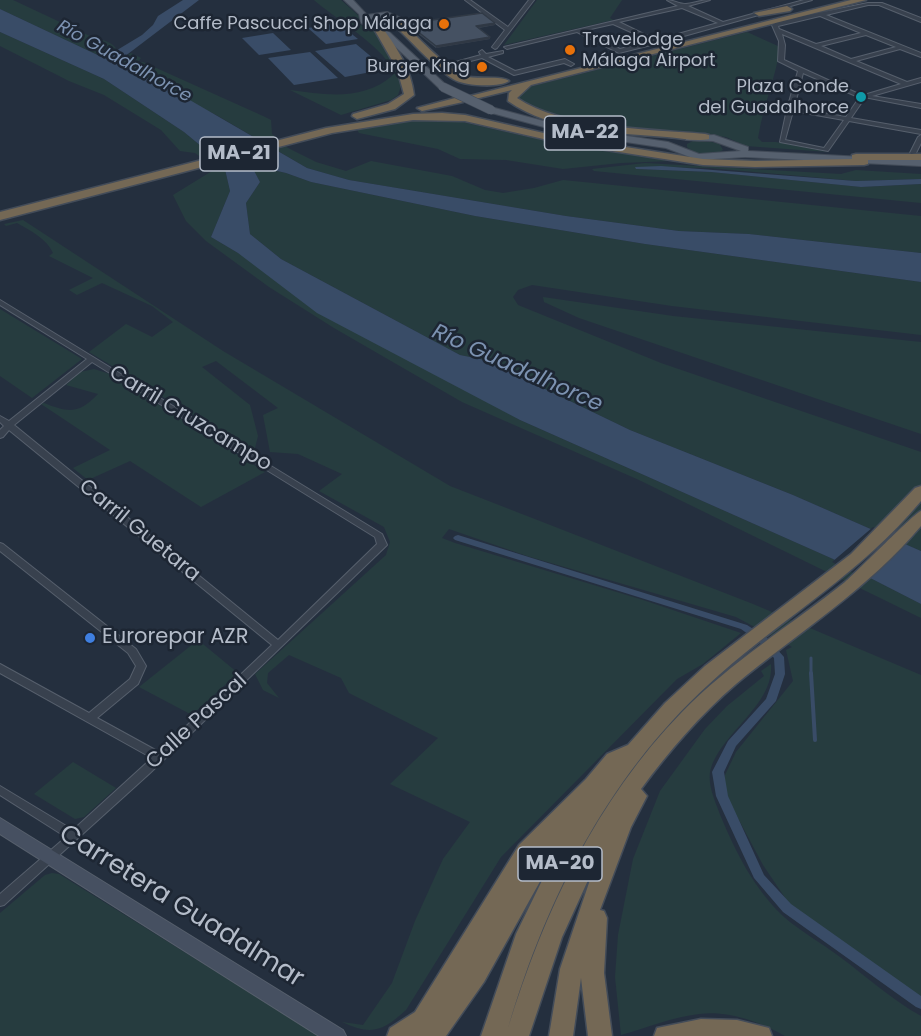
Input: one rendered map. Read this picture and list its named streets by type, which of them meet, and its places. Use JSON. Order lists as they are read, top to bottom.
{
  "streets": {
    "highway": ["MA-21", "MA-20"],
    "main road": ["MA-22"],
    "street": [
      "Carril Cruzcampo",
      "Carril Guetara",
      "Calle Pascal",
      "Carretera Guadalmar"
    ]
  },
  "crossings": [
    ["MA-22", "MA-21"],
    ["Carril Cruzcampo", "Calle Pascal"],
    ["Carril Guetara", "Calle Pascal"],
    ["Calle Pascal", "Carretera Guadalmar"]
  ],
  "water": ["Río Guadalhorce"],
  "places": [
    "Caffe Pascucci Shop Málaga",
    "Travelodge Málaga Airport",
    "Burger King",
    "Plaza Conde del Guadalhorce",
    "Eurorepar AZR"
  ]
}
